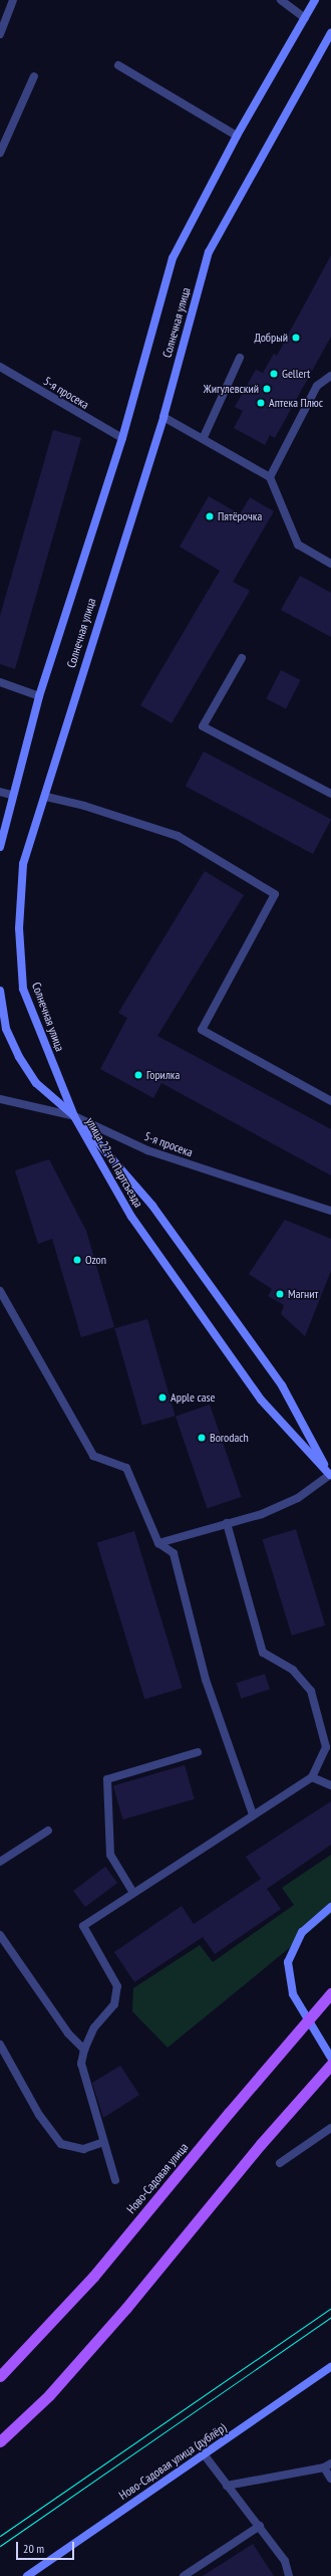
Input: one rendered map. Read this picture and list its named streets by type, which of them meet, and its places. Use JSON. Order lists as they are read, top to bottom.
{
  "streets": {
    "main road": [
      "Солнечная улица",
      "улица 22-го Партсъезда",
      "Ново-Садовая улица",
      "Ново-Садовая улица (дублёр)"
    ],
    "street": ["5-я просека"]
  },
  "crossings": [
    ["Солнечная улица", "5-я просека"],
    ["Солнечная улица", "улица 22-го Партсъезда"],
    ["5-я просека", "улица 22-го Партсъезда"]
  ],
  "places": [
    "Добрый",
    "Gellert",
    "Жигулевский",
    "Аптека Плюс",
    "Пятёрочка",
    "Горилка",
    "Ozon",
    "Магнит",
    "Apple case",
    "Borodach"
  ],
  "scale_bar": "20 m"
}
